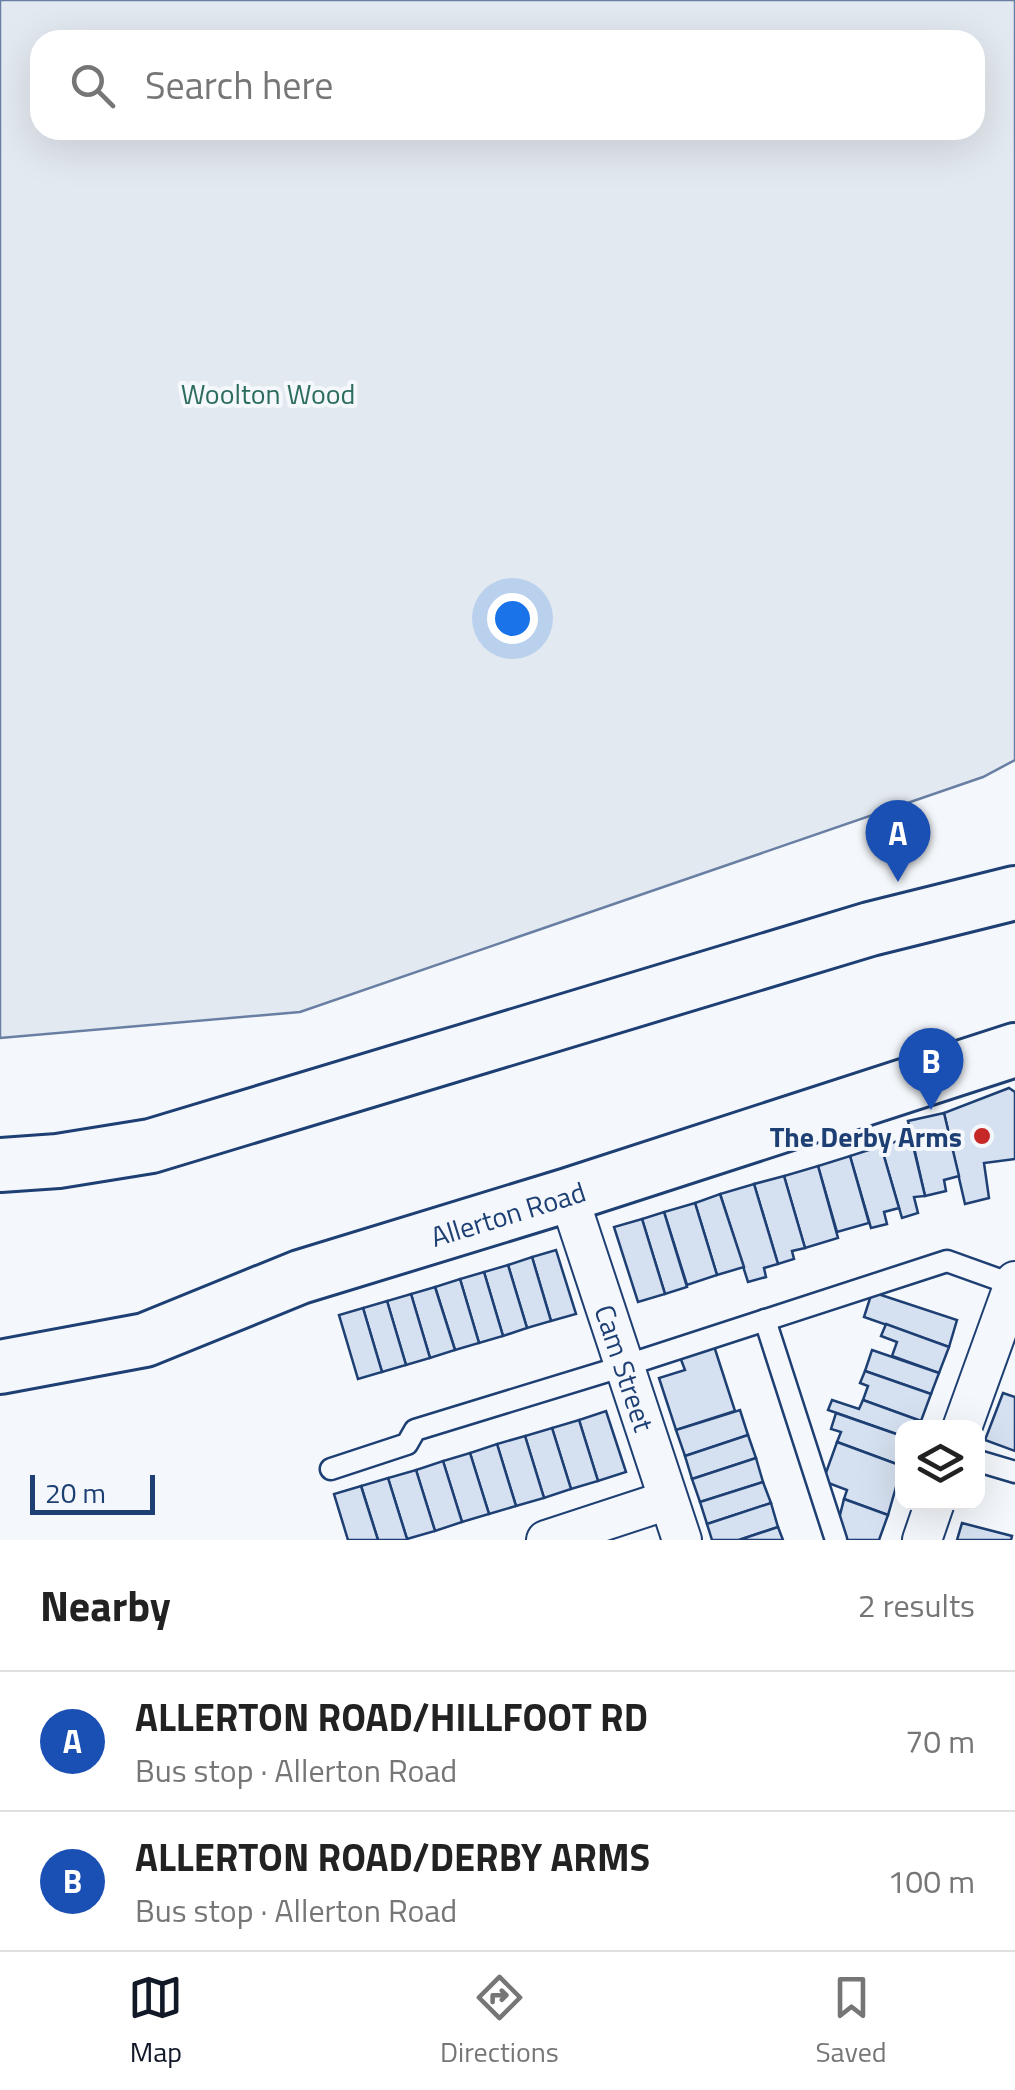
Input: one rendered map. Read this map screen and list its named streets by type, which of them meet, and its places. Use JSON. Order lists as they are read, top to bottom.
{
  "streets": {
    "main road": ["Allerton Road"],
    "street": ["Cam Street"]
  },
  "crossings": [
    ["Allerton Road", "Cam Street"]
  ],
  "parks": ["Woolton Wood"],
  "places": ["The Derby Arms"],
  "scale_bar": "20 m",
  "page": {
    "search": "Search here",
    "pins": ["A", "B"],
    "scale": "20 m",
    "heading": ["Nearby", "2 results"],
    "list": [
      {
        "mark": "A",
        "name": "ALLERTON ROAD/HILLFOOT RD",
        "note": "Bus stop · Allerton Road",
        "value": "70 m"
      },
      {
        "mark": "B",
        "name": "ALLERTON ROAD/DERBY ARMS",
        "note": "Bus stop · Allerton Road",
        "value": "100 m"
      }
    ],
    "nav": ["Map", "Directions", "Saved"]
  }
}
